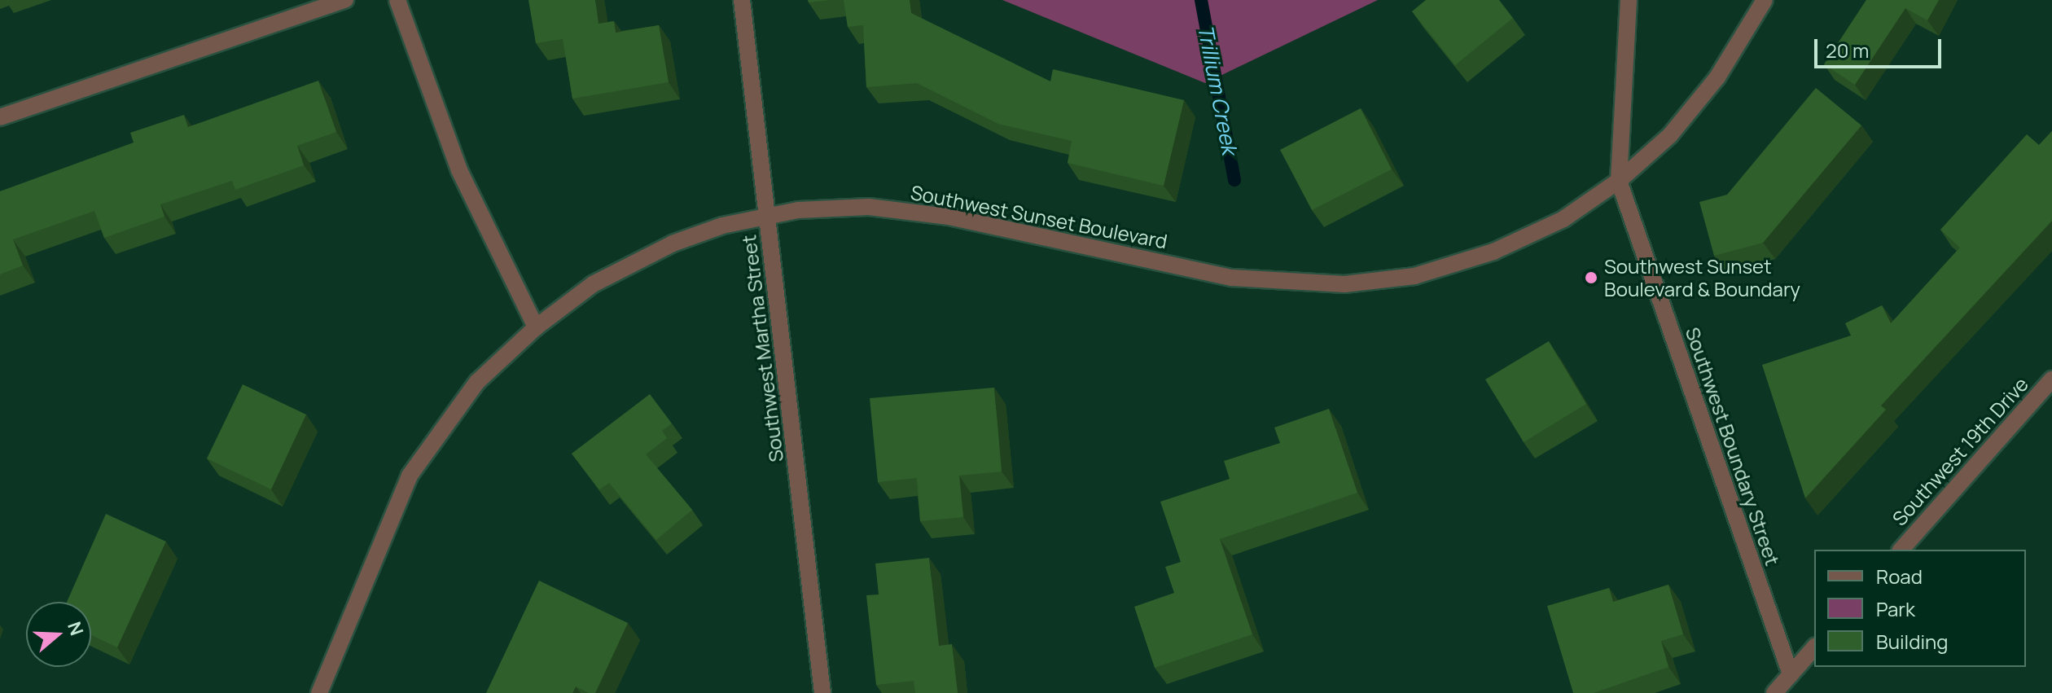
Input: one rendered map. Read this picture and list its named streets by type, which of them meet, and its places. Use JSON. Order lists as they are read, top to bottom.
{
  "streets": {
    "street": [
      "Southwest Sunset Boulevard",
      "Southwest Martha Street",
      "Southwest Boundary Street",
      "Southwest 19th Drive"
    ]
  },
  "crossings": [
    ["Southwest Sunset Boulevard", "Southwest Martha Street"],
    ["Southwest Sunset Boulevard", "Southwest Boundary Street"]
  ],
  "water": ["Trillium Creek"],
  "places": ["Southwest Sunset Boulevard & Boundary"],
  "legend": ["Road", "Park", "Building"],
  "scale_bar": "20 m",
  "north": "right"
}
